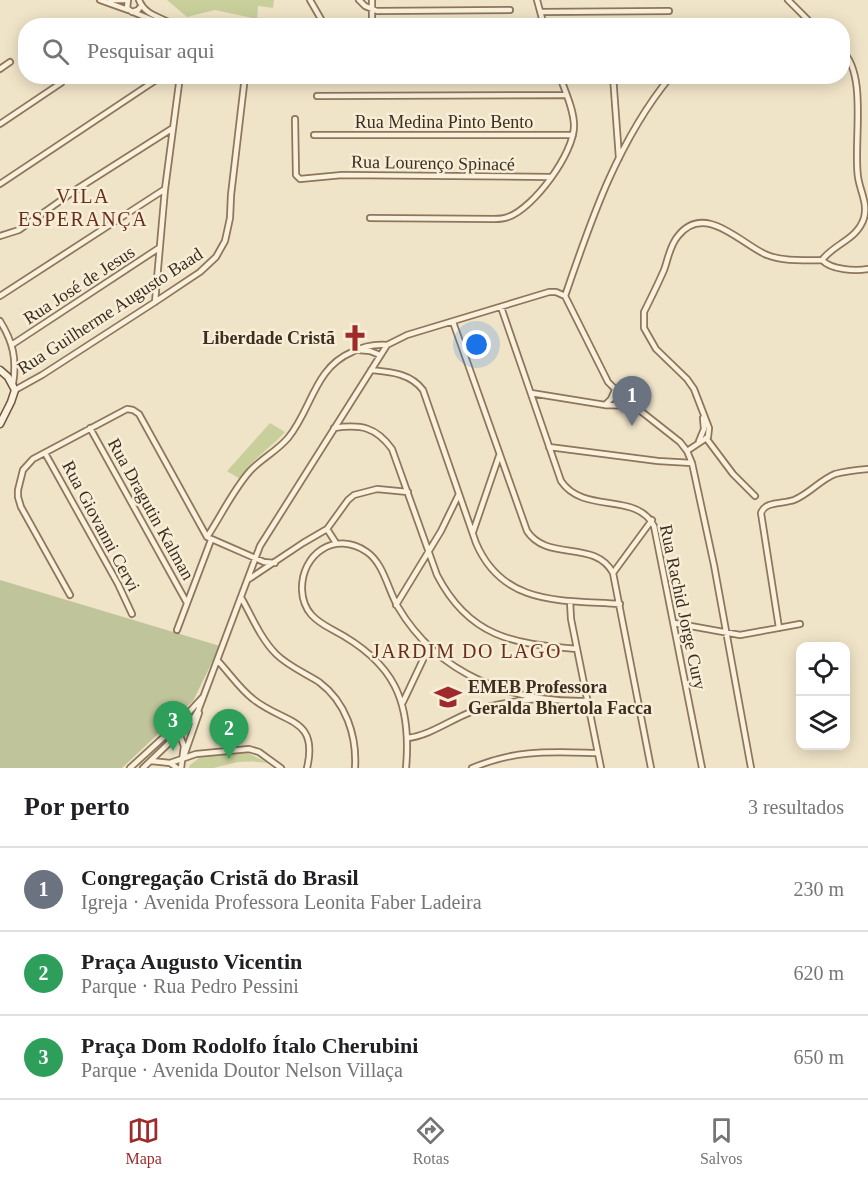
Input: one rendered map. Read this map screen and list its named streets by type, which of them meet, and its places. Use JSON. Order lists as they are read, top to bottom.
{
  "streets": {
    "street": [
      "Rua Medina Pinto Bento",
      "Rua Lourenço Spinacé",
      "Rua José de Jesus",
      "Rua Guilherme Augusto Baad",
      "Rua Dragutin Kalman",
      "Rua Giovanni Cervi",
      "Rua Rachid Jorge Cury"
    ]
  },
  "districts": ["VILA ESPERANÇA", "JARDIM DO LAGO"],
  "places": {
    "church": ["Liberdade Cristã"],
    "school or university": ["EMEB Professora Geralda Bhertola Facca"]
  },
  "page": {
    "search": "Pesquisar aqui",
    "pins": ["1", "3", "2"],
    "heading": ["Por perto", "3 resultados"],
    "list": [
      {
        "mark": "1",
        "name": "Congregação Cristã do Brasil",
        "note": "Igreja · Avenida Professora Leonita Faber Ladeira",
        "value": "230 m"
      },
      {
        "mark": "2",
        "name": "Praça Augusto Vicentin",
        "note": "Parque · Rua Pedro Pessini",
        "value": "620 m"
      },
      {
        "mark": "3",
        "name": "Praça Dom Rodolfo Ítalo Cherubini",
        "note": "Parque · Avenida Doutor Nelson Villaça",
        "value": "650 m"
      }
    ],
    "nav": ["Mapa", "Rotas", "Salvos"]
  }
}
